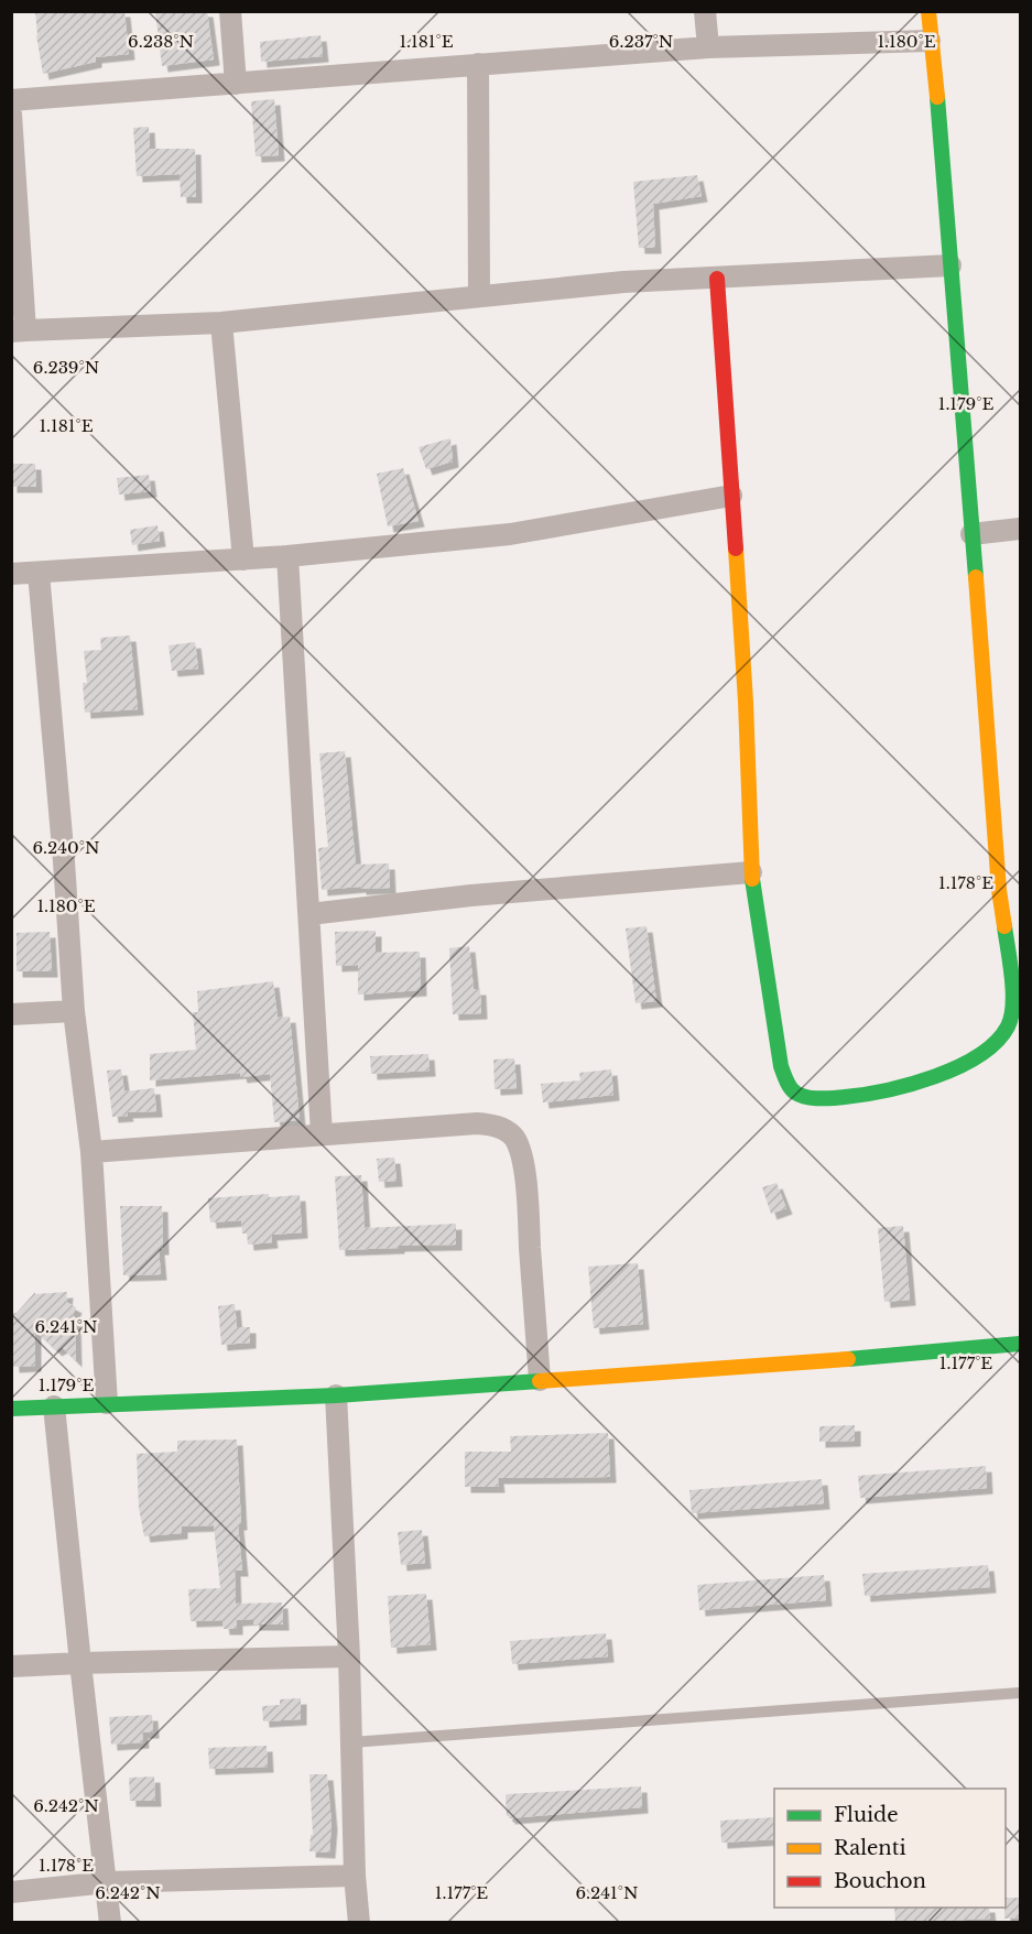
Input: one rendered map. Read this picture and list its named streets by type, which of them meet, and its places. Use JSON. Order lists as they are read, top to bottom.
{
  "legend": ["Fluide", "Ralenti", "Bouchon"],
  "coordinates": [
    "6.238°N",
    "1.181°E",
    "6.237°N",
    "1.180°E",
    "6.239°N",
    "1.179°E",
    "6.240°N",
    "1.178°E",
    "6.241°N",
    "1.177°E",
    "6.242°N"
  ]
}
